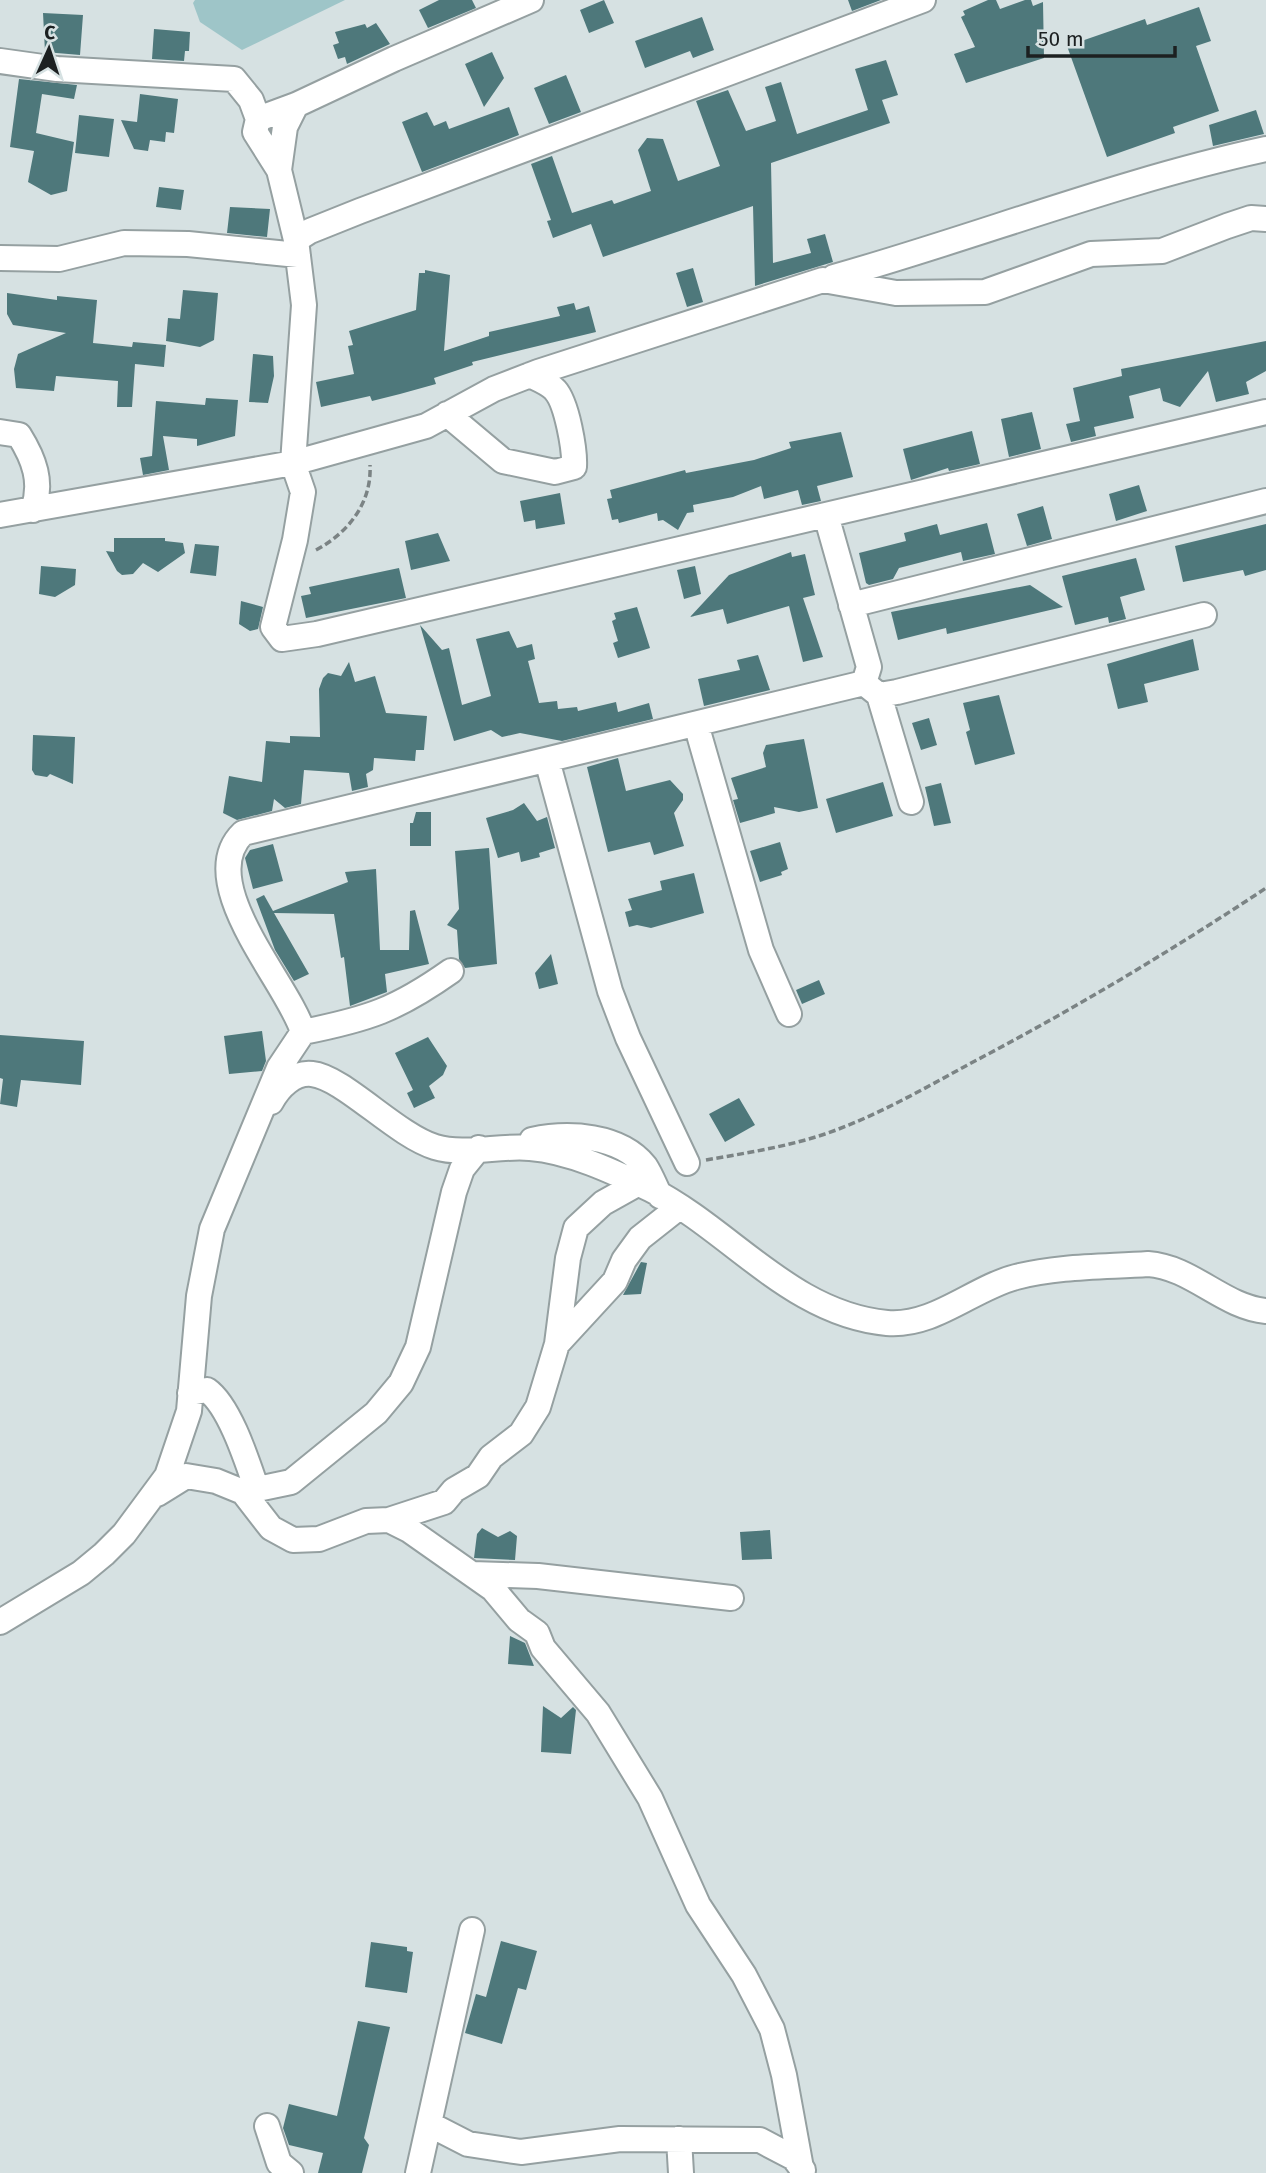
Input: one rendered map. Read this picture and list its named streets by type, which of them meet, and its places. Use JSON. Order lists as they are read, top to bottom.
{
  "scale_bar": "50 m",
  "north": "top"
}
